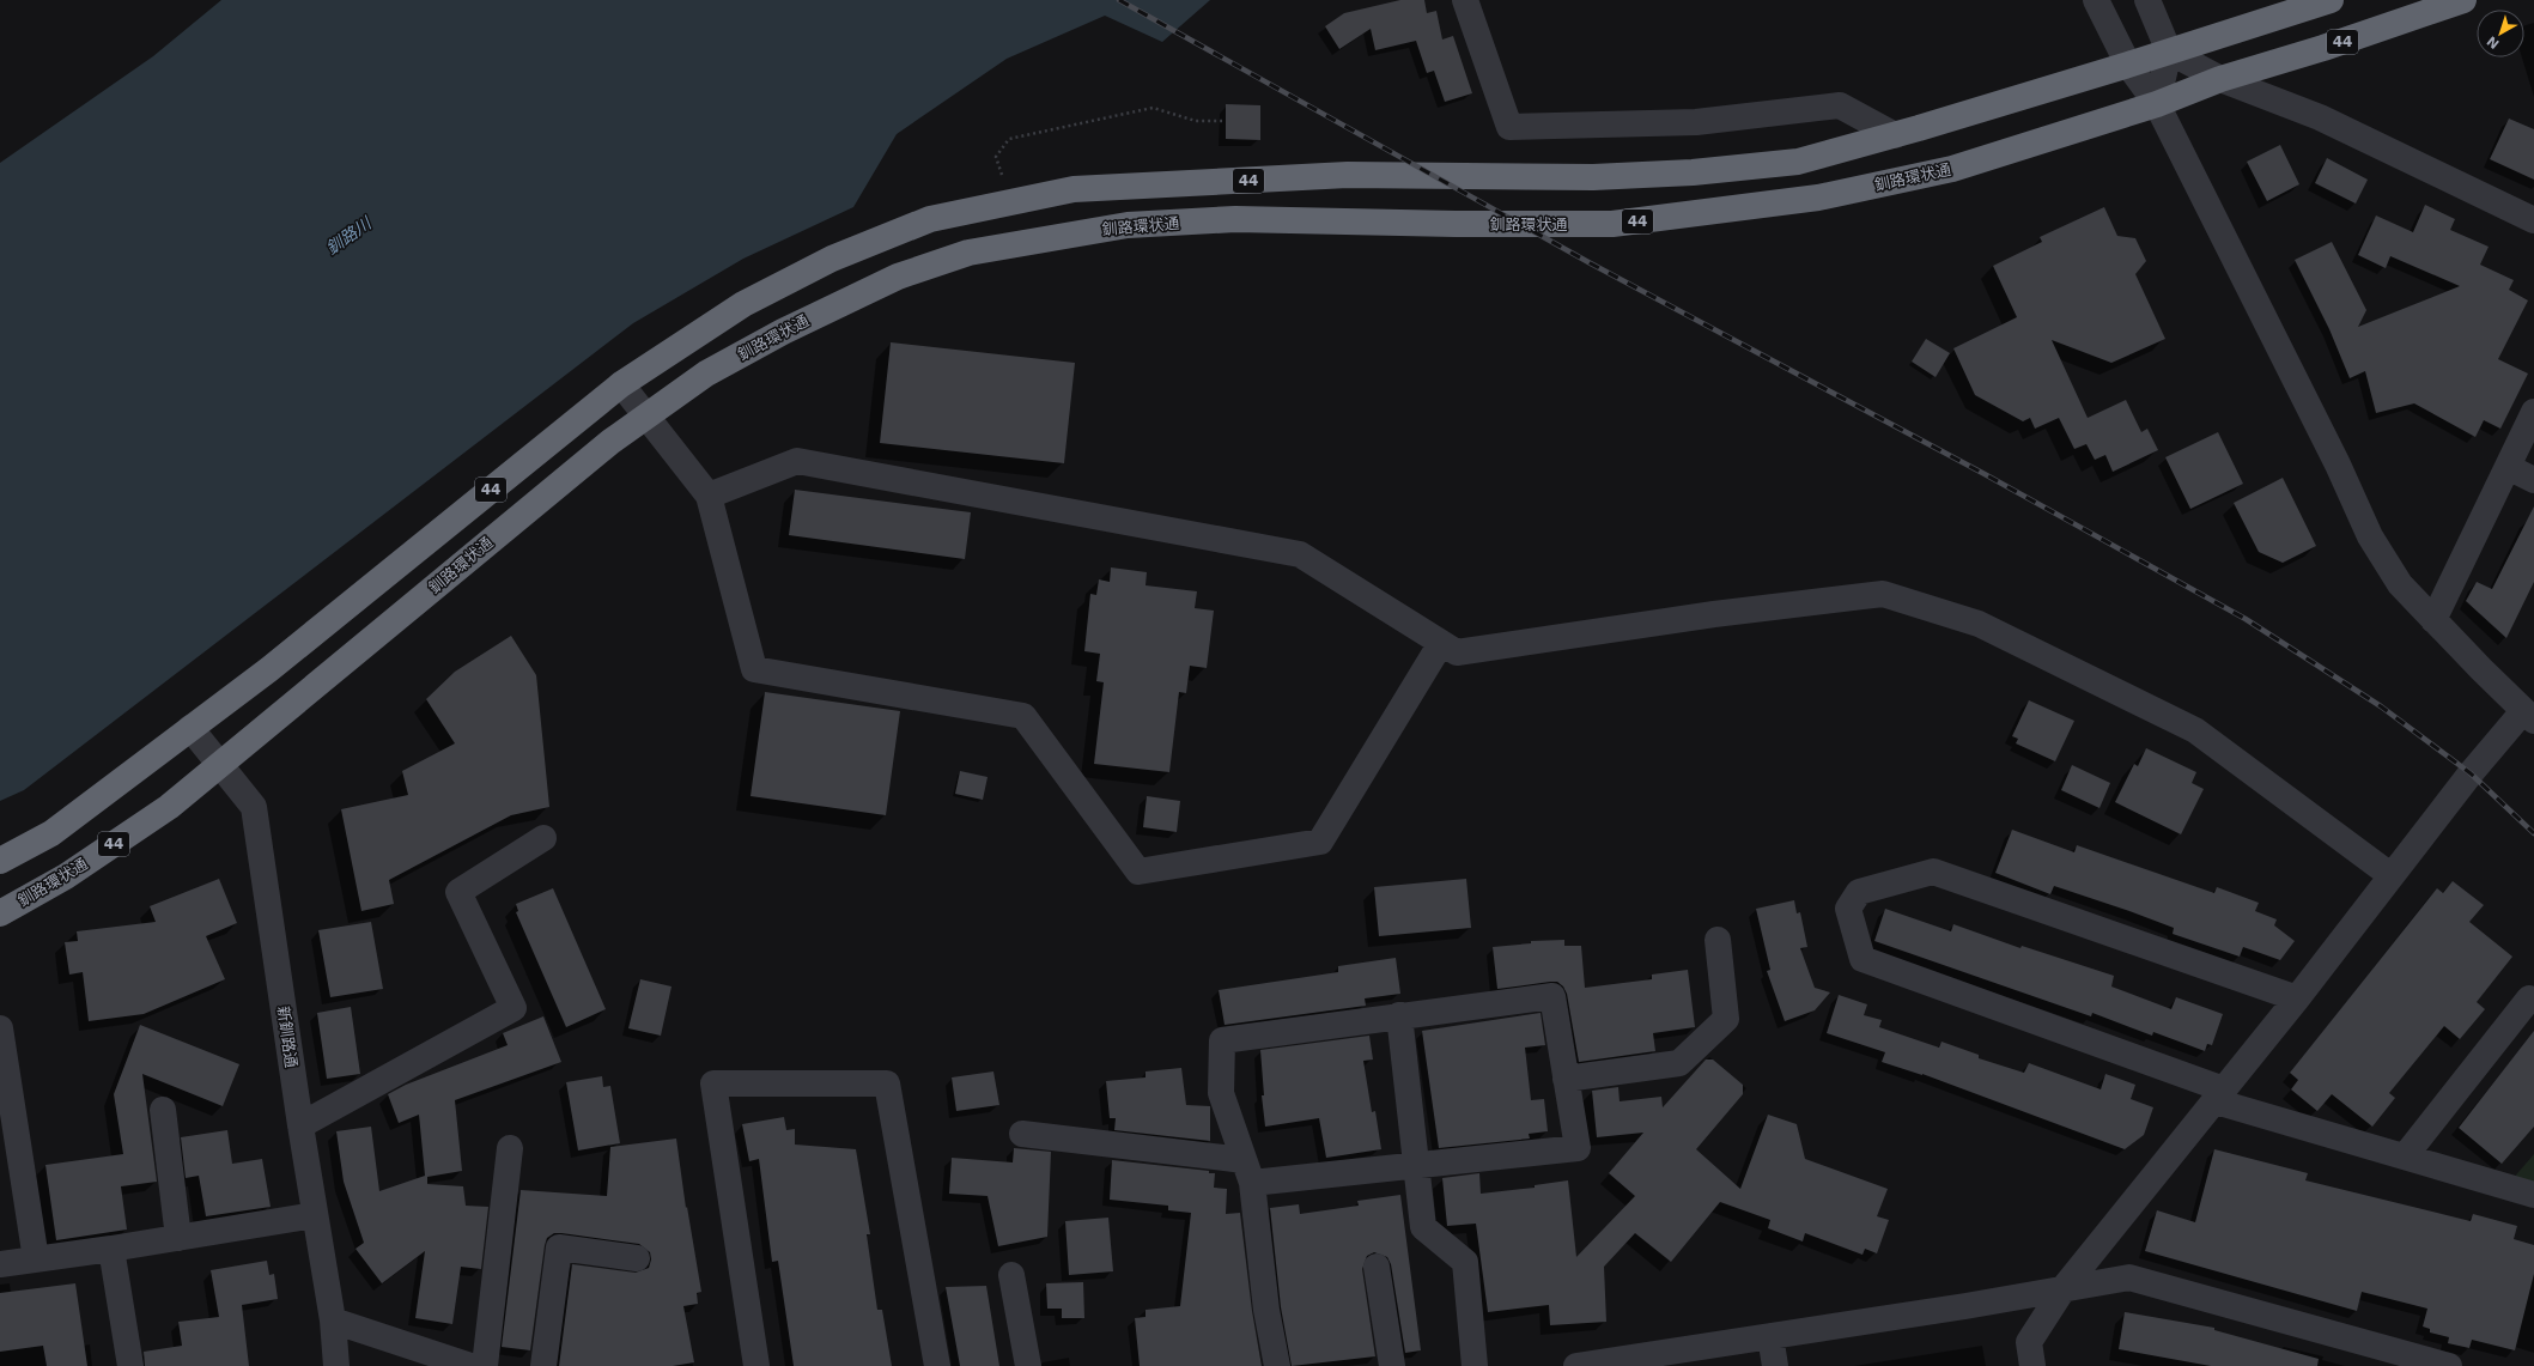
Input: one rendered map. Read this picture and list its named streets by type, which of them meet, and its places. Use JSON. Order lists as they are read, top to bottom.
{
  "streets": {
    "highway": ["44", "釧路環状通"],
    "street": ["新釧路通"]
  },
  "crossings": [
    ["44", "新釧路通"],
    ["釧路環状通", "新釧路通"]
  ],
  "water": ["釧路川"],
  "north": "bottom left"
}
